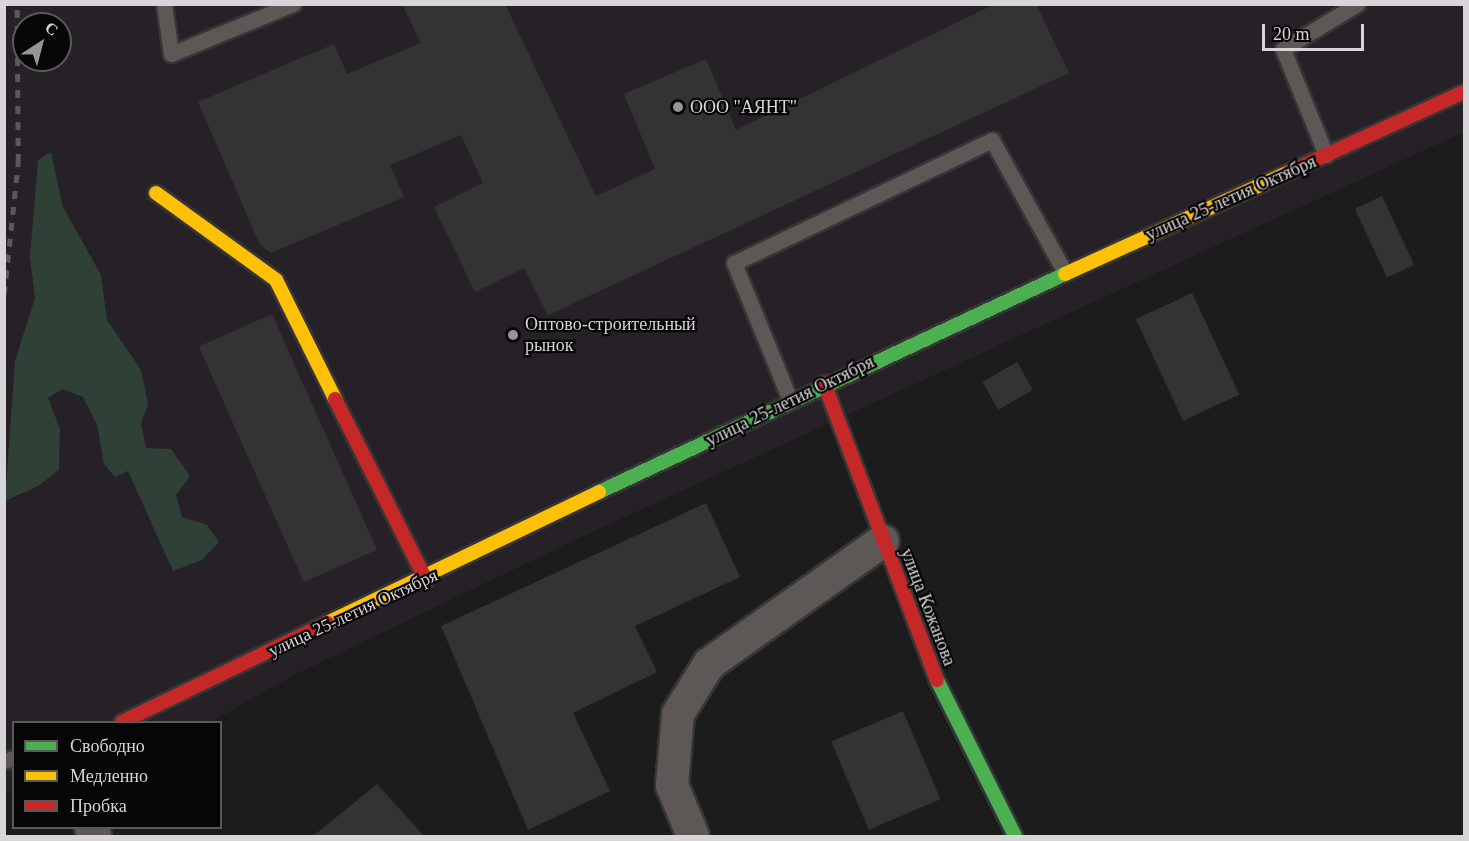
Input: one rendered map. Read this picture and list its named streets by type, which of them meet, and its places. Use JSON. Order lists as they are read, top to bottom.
{
  "streets": {
    "street": ["улица 25-летия Октября", "улица Кожанова"]
  },
  "crossings": [
    ["улица 25-летия Октября", "улица Кожанова"]
  ],
  "places": ["ООО \"АЯНТ\"", "Оптово-строительный рынок"],
  "legend": ["Свободно", "Медленно", "Пробка"],
  "scale_bar": "20 m",
  "north": "top right"
}
